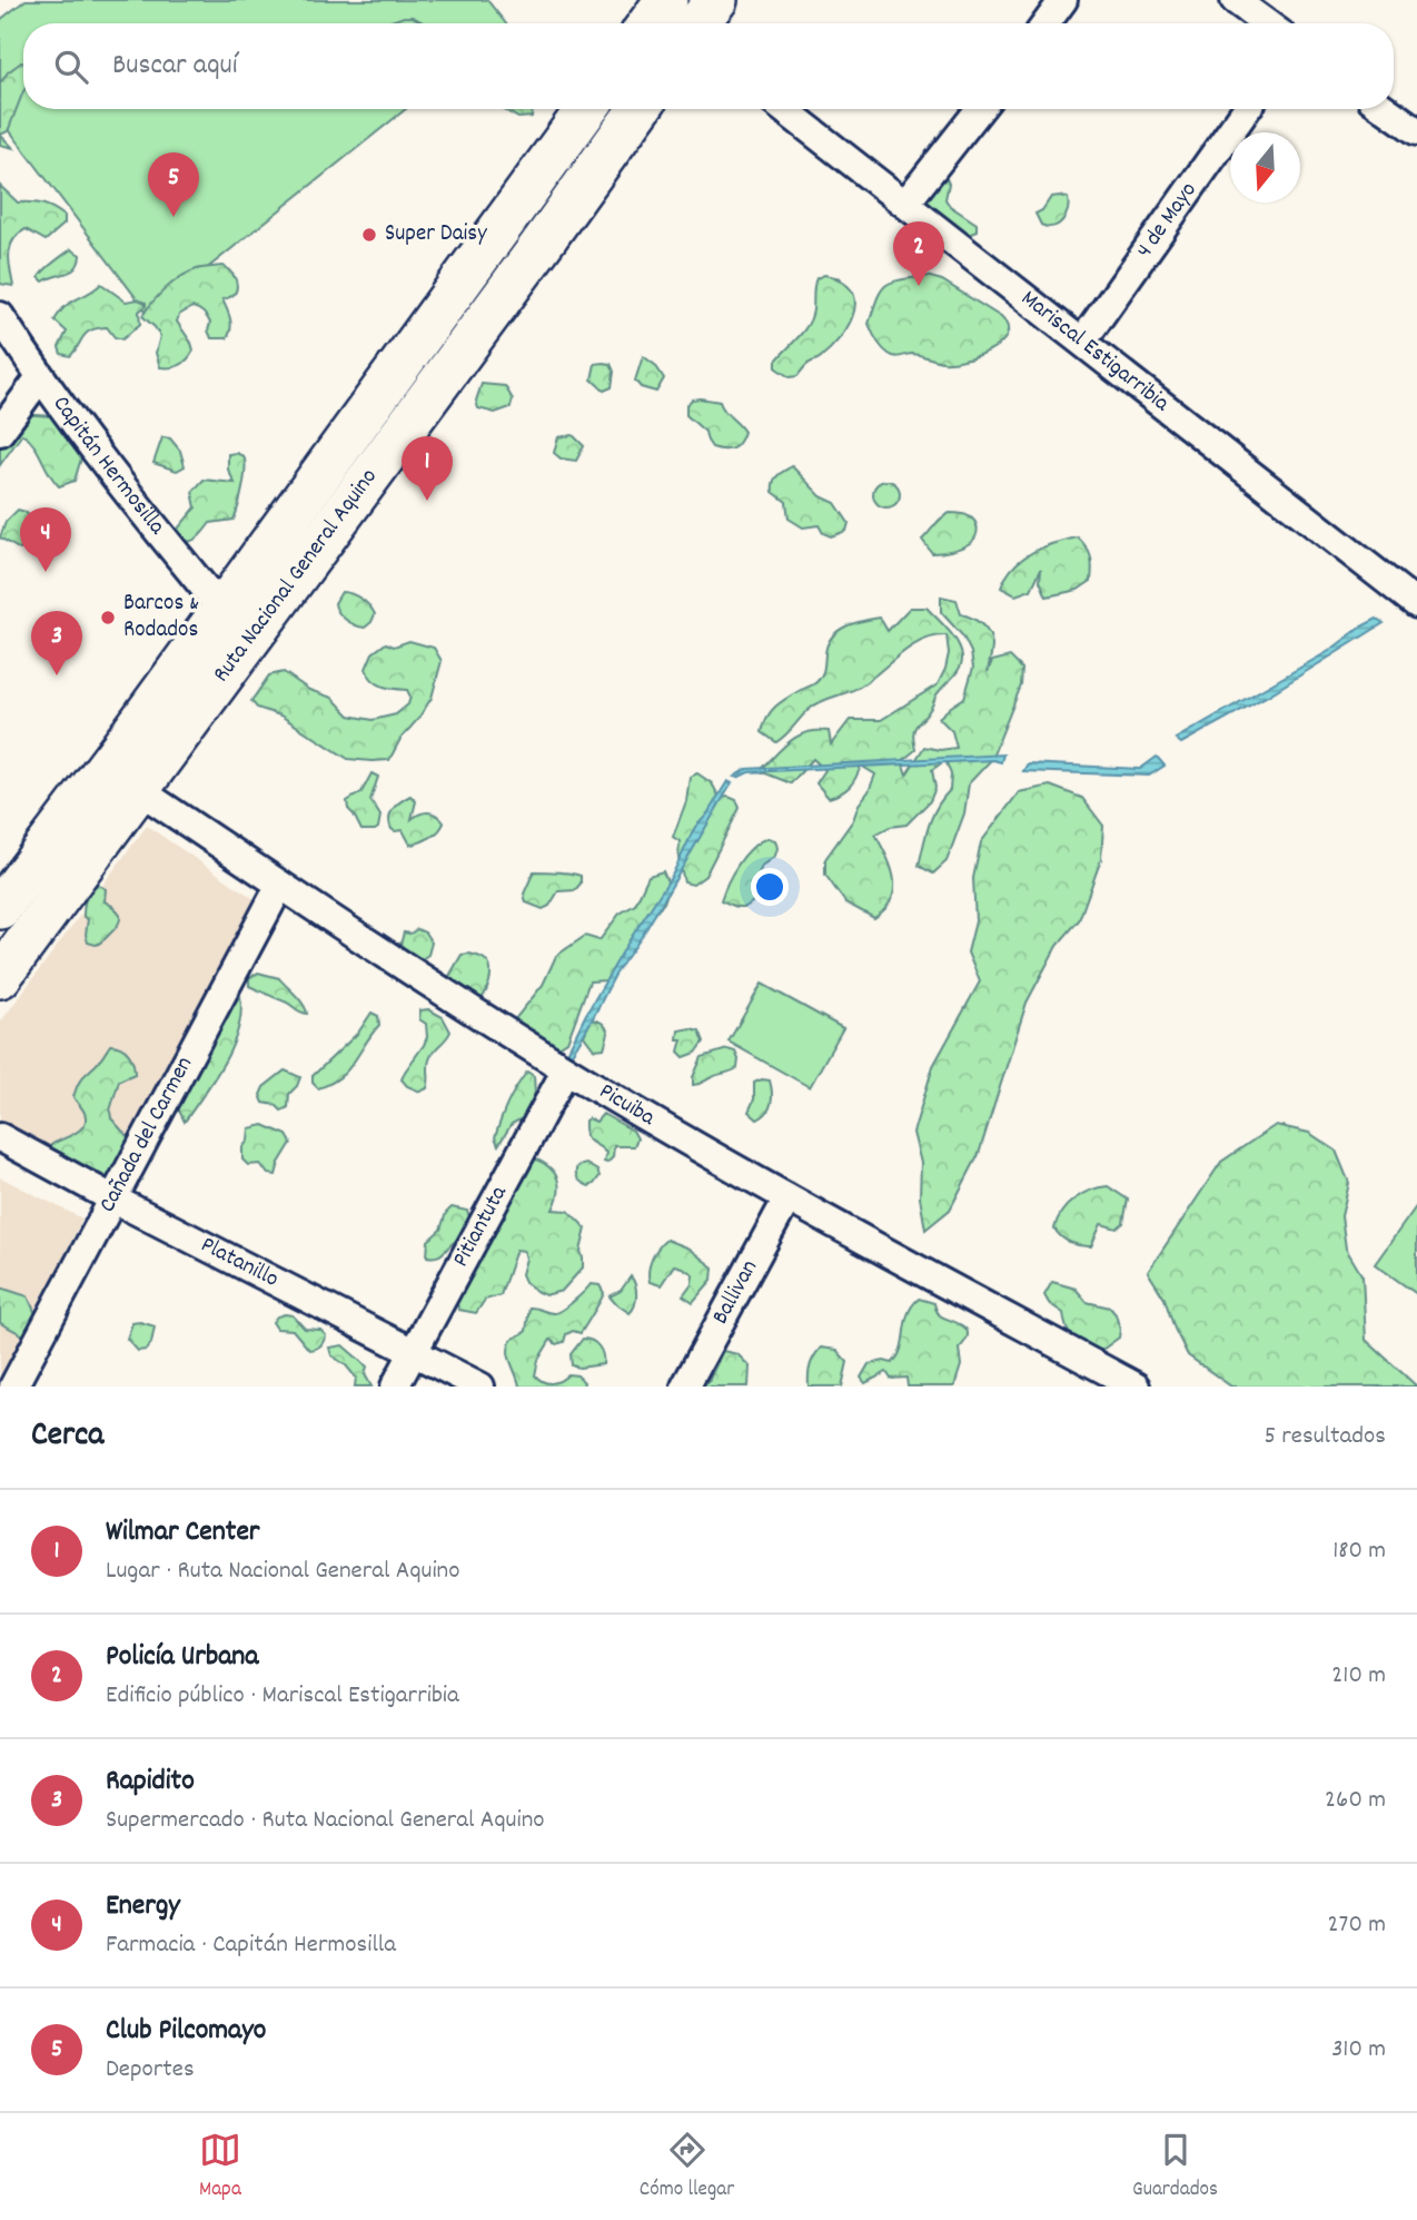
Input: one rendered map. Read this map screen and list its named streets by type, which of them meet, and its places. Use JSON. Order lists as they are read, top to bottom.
{
  "streets": {
    "highway": ["Ruta Nacional General Aquino"],
    "street": [
      "4 de Mayo",
      "Mariscal Estigarribia",
      "Capitán Hermosilla",
      "Picuiba",
      "Cañada del Carmen",
      "Pitiantuta",
      "Platanillo",
      "Ballivan"
    ]
  },
  "crossings": [
    ["4 de Mayo", "Mariscal Estigarribia"],
    ["Capitán Hermosilla", "Ruta Nacional General Aquino"],
    ["Ruta Nacional General Aquino", "Picuiba"],
    ["Picuiba", "Cañada del Carmen"],
    ["Picuiba", "Pitiantuta"],
    ["Picuiba", "Ballivan"],
    ["Cañada del Carmen", "Platanillo"],
    ["Pitiantuta", "Platanillo"]
  ],
  "places": ["Super Daisy", "Barcos & Rodados"],
  "north": "bottom",
  "page": {
    "search": "Buscar aquí",
    "pins": [
      "5",
      "2",
      "1",
      "4",
      "3"
    ],
    "heading": ["Cerca", "5 resultados"],
    "list": [
      {
        "mark": "1",
        "name": "Wilmar Center",
        "note": "Lugar · Ruta Nacional General Aquino",
        "value": "180 m"
      },
      {
        "mark": "2",
        "name": "Policía Urbana",
        "note": "Edificio público · Mariscal Estigarribia",
        "value": "210 m"
      },
      {
        "mark": "3",
        "name": "Rapidito",
        "note": "Supermercado · Ruta Nacional General Aquino",
        "value": "260 m"
      },
      {
        "mark": "4",
        "name": "Energy",
        "note": "Farmacia · Capitán Hermosilla",
        "value": "270 m"
      },
      {
        "mark": "5",
        "name": "Club Pilcomayo",
        "note": "Deportes",
        "value": "310 m"
      }
    ],
    "nav": ["Mapa", "Cómo llegar", "Guardados"]
  }
}
